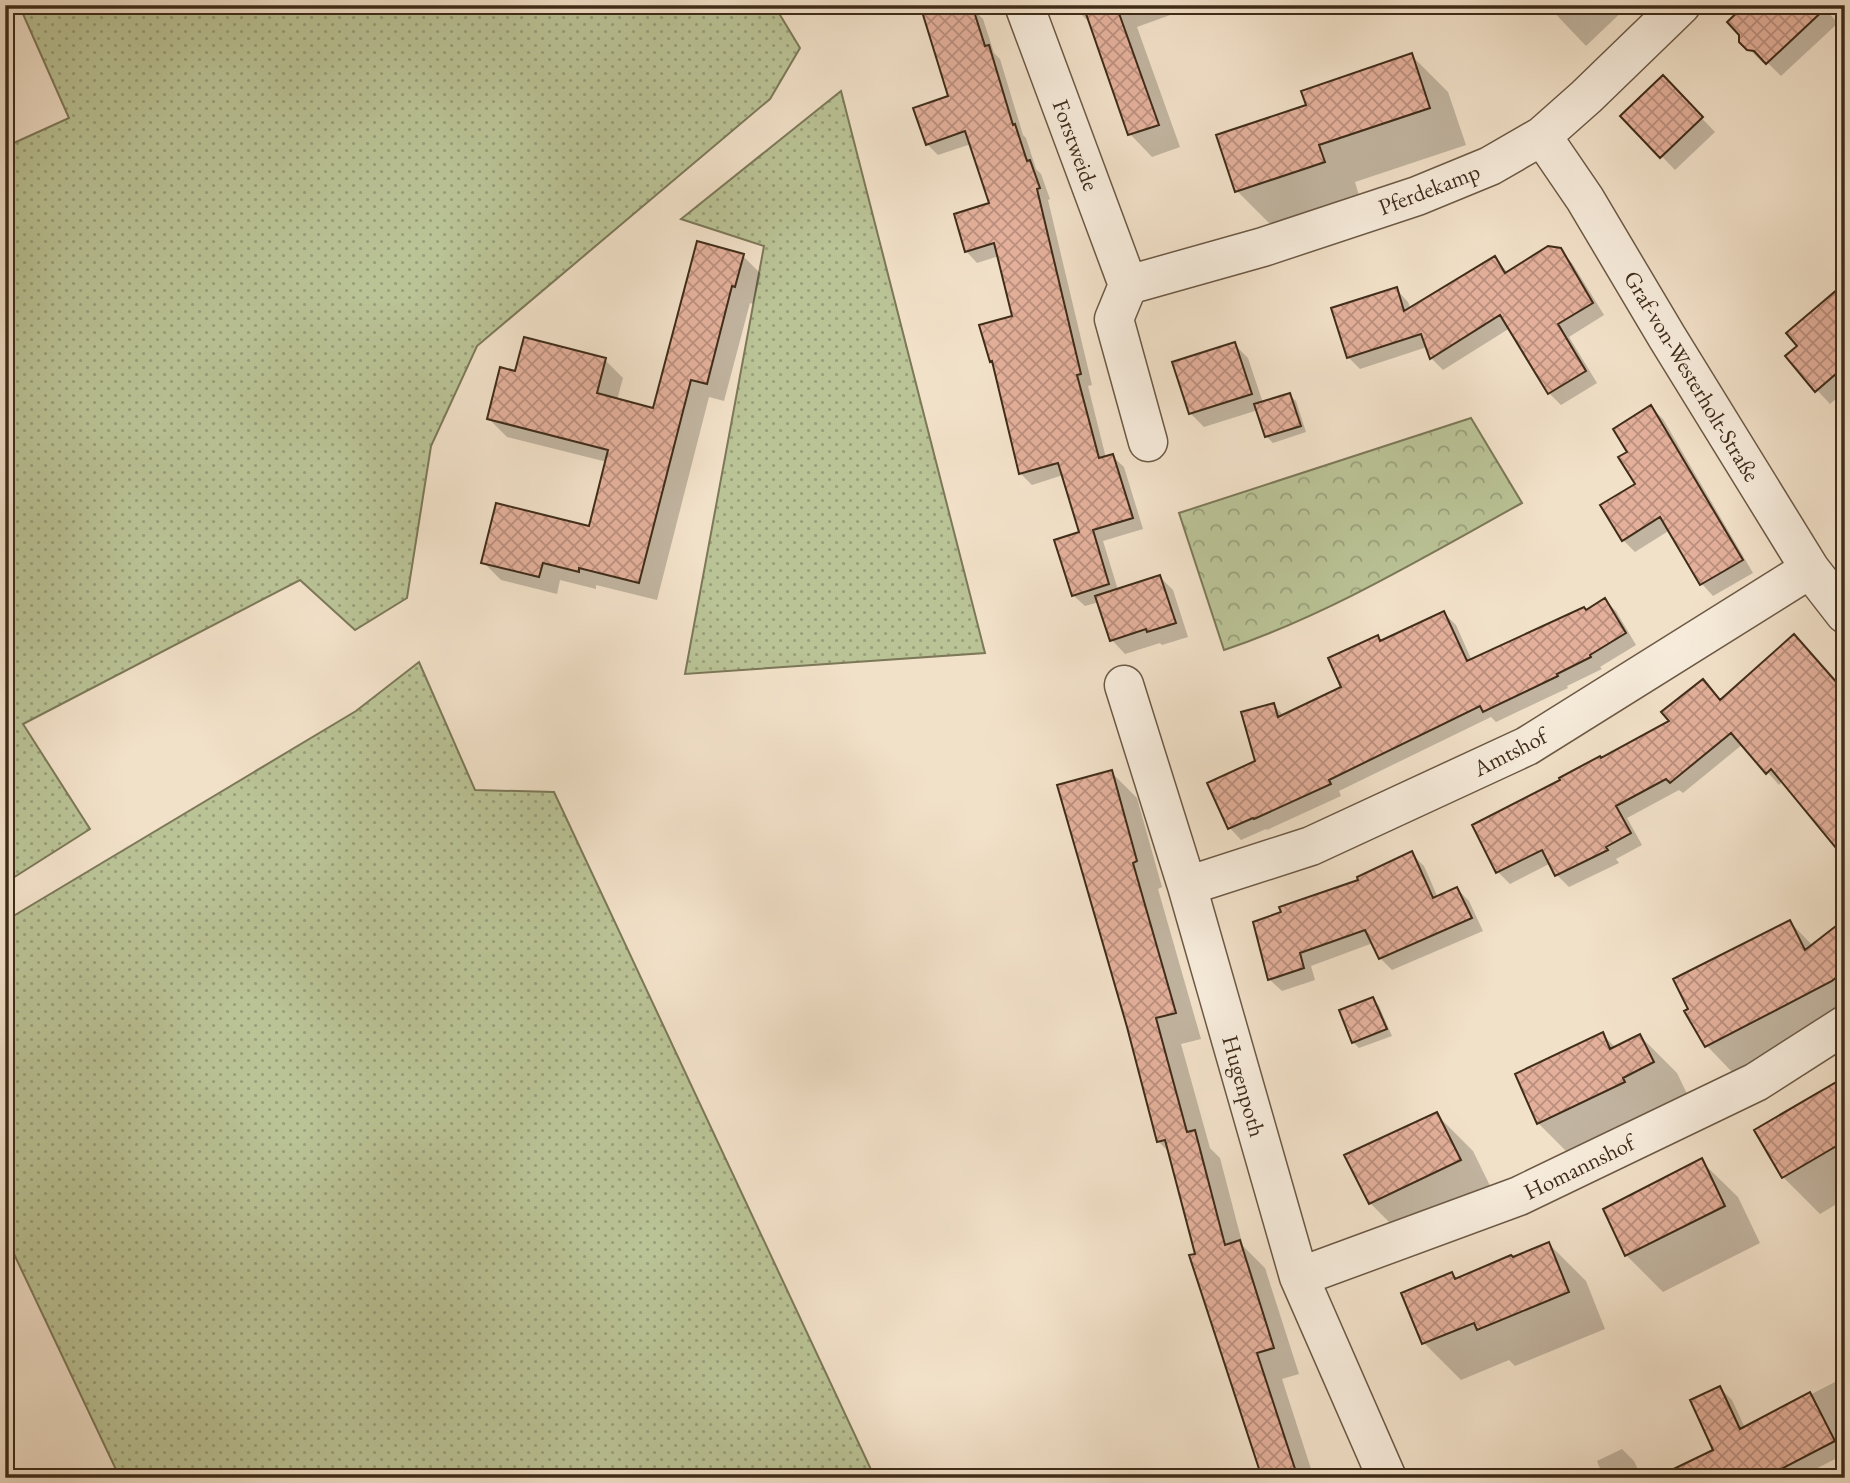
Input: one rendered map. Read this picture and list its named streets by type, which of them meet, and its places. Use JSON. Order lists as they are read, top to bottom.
{
  "streets": {
    "street": [
      "Forstweide",
      "Pferdekamp",
      "Graf-von-Westerholt-Straße",
      "Amtshof",
      "Hugenpoth",
      "Homannshof"
    ]
  },
  "crossings": [
    ["Forstweide", "Pferdekamp"],
    ["Pferdekamp", "Graf-von-Westerholt-Straße"],
    ["Graf-von-Westerholt-Straße", "Amtshof"],
    ["Amtshof", "Hugenpoth"],
    ["Hugenpoth", "Homannshof"]
  ]
}
